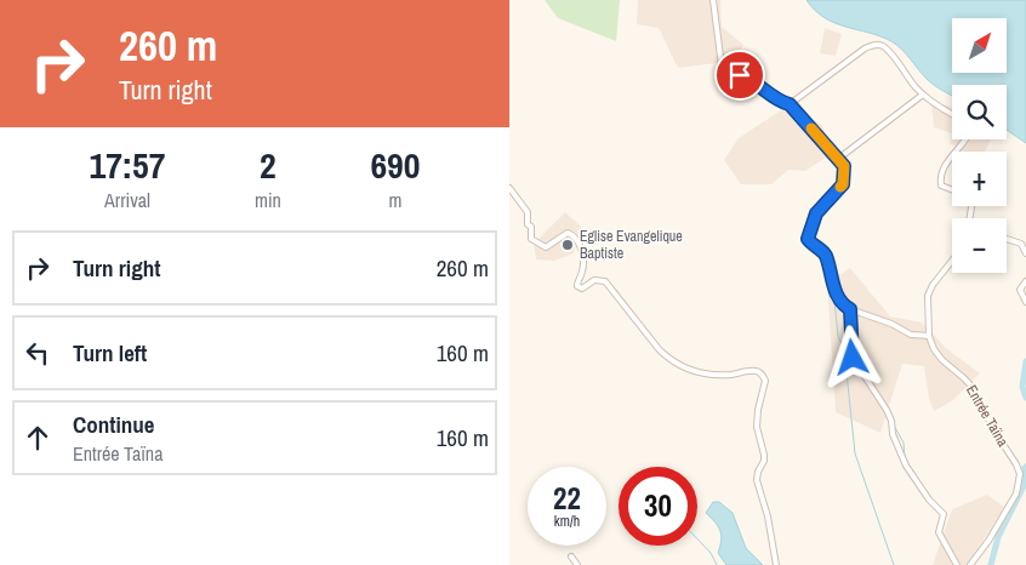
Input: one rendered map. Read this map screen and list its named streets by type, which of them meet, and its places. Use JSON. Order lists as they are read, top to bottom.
{
  "streets": {
    "street": ["Entrée Taïna"]
  },
  "places": ["Eglise Evangelique Baptiste"],
  "north": "top right",
  "page": {
    "turn": ["260 m", "Turn right"],
    "map_buttons": ["+", "−"],
    "eta": [
      "17:57",
      "Arrival",
      "2",
      "min",
      "690",
      "m"
    ],
    "list": [
      {
        "name": "Turn right",
        "value": "260 m"
      },
      {
        "name": "Turn left",
        "value": "160 m"
      },
      {
        "name": "Continue",
        "note": "Entrée Taïna",
        "value": "160 m"
      }
    ],
    "speed": "22 km/h",
    "limit": "30"
  }
}
